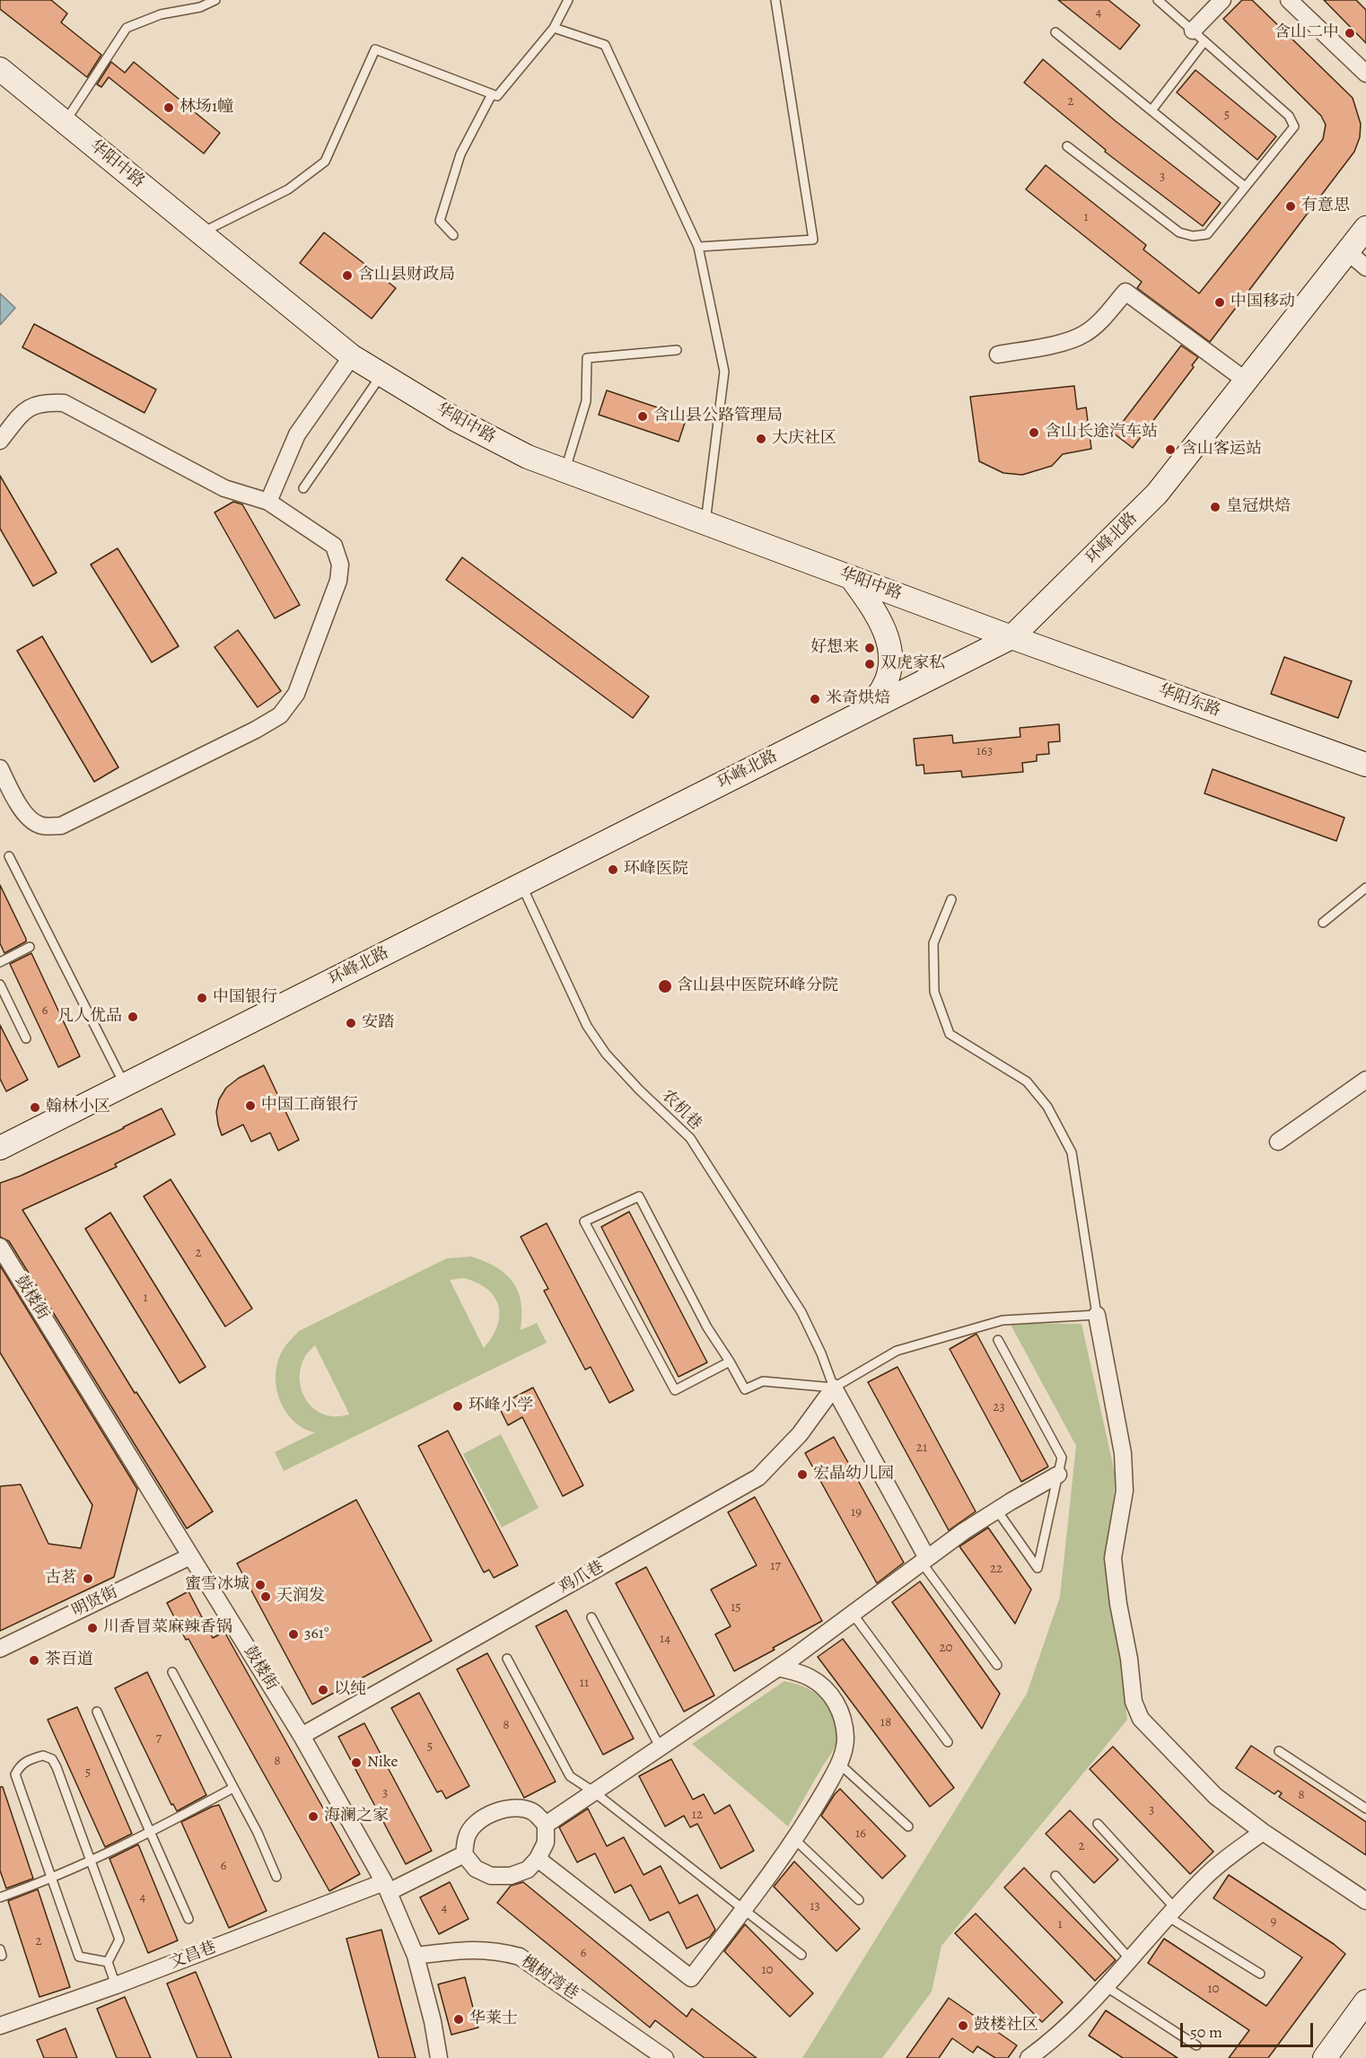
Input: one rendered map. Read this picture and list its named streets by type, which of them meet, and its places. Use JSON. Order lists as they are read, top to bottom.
{
  "streets": {
    "main road": ["华阳中路", "环峰北路", "华阳东路"],
    "street": [
      "鼓楼街",
      "鸡爪巷",
      "明贤街",
      "文昌巷",
      "槐树湾巷"
    ],
    "lane": ["农机巷"]
  },
  "crossings": [
    ["华阳中路", "环峰北路"],
    ["华阳中路", "华阳东路"],
    ["环峰北路", "华阳东路"],
    ["环峰北路", "农机巷"],
    ["农机巷", "鸡爪巷"],
    ["鼓楼街", "鸡爪巷"],
    ["鼓楼街", "明贤街"],
    ["鼓楼街", "文昌巷"],
    ["鼓楼街", "槐树湾巷"]
  ],
  "places": [
    "含山二中",
    "林场1幢",
    "有意思",
    "含山县财政局",
    "中国移动",
    "含山县公路管理局",
    "含山长途汽车站",
    "大庆社区",
    "含山客运站",
    "皇冠烘焙",
    "好想来",
    "双虎家私",
    "米奇烘焙",
    "环峰医院",
    "含山县中医院环峰分院",
    "中国银行",
    "凡人优品",
    "安踏",
    "中国工商银行",
    "翰林小区",
    "环峰小学",
    "宏晶幼儿园",
    "古茗",
    "蜜雪冰城",
    "天润发",
    "川香冒菜麻辣香锅",
    "361°",
    "茶百道",
    "以纯",
    "Nike",
    "海澜之家",
    "华莱士",
    "鼓楼社区"
  ],
  "house_numbers": [
    "4",
    "2",
    "5",
    "3",
    "1",
    "163",
    "6",
    "2",
    "1",
    "23",
    "21",
    "19",
    "17",
    "22",
    "15",
    "14",
    "20",
    "11",
    "18",
    "8",
    "7",
    "5",
    "8",
    "5",
    "3",
    "8",
    "3",
    "12",
    "16",
    "2",
    "6",
    "4",
    "13",
    "4",
    "9",
    "1",
    "2",
    "6",
    "10",
    "10"
  ],
  "scale_bar": "50 m"
}
